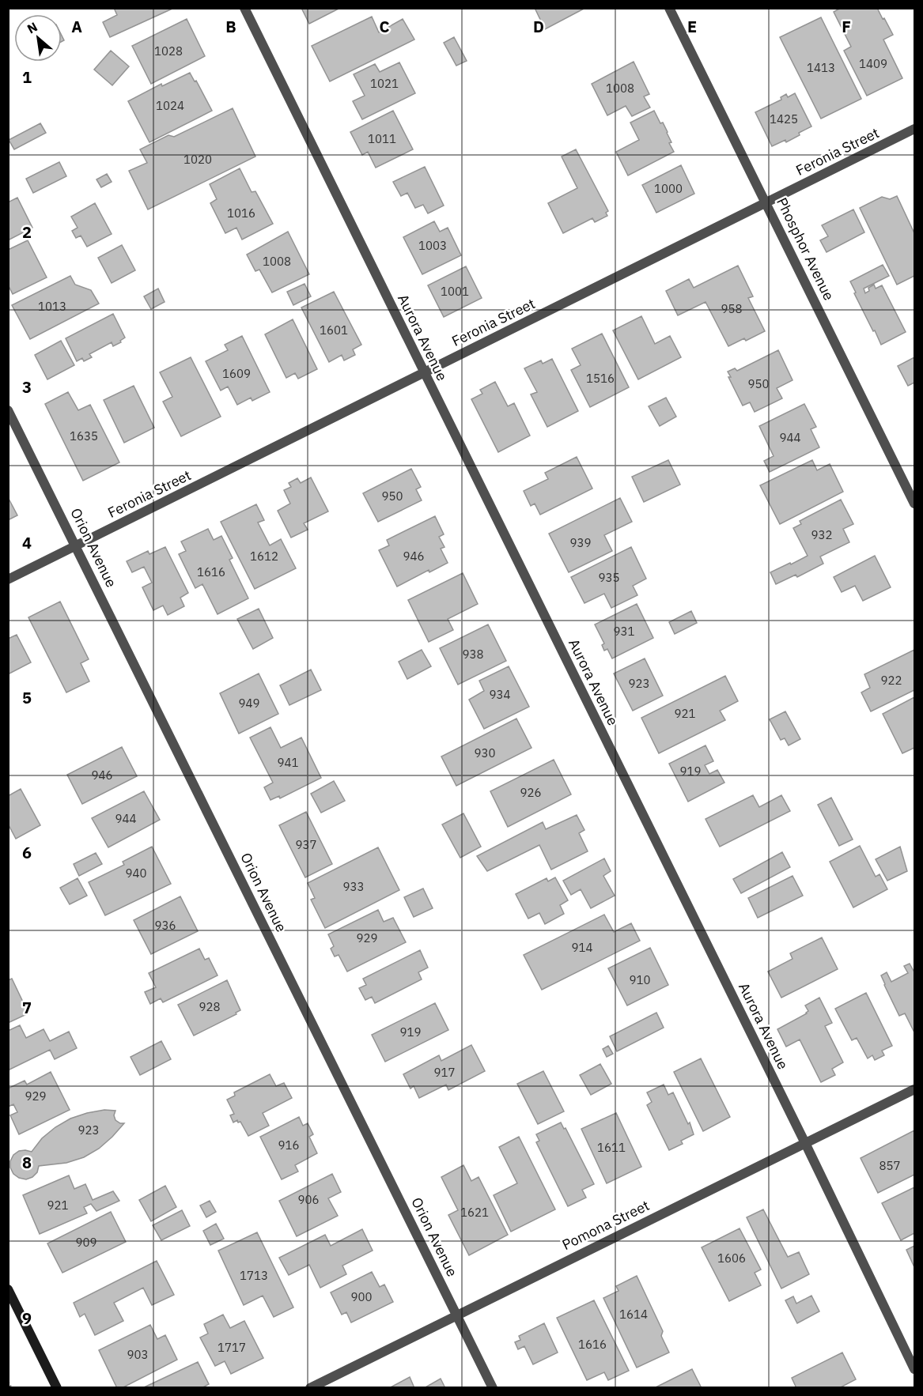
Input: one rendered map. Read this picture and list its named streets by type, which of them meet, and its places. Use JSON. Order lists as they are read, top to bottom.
{
  "streets": {
    "street": [
      "Feronia Street",
      "Phosphor Avenue",
      "Aurora Avenue",
      "Orion Avenue",
      "Pomona Street"
    ]
  },
  "crossings": [
    ["Feronia Street", "Phosphor Avenue"],
    ["Feronia Street", "Aurora Avenue"],
    ["Feronia Street", "Orion Avenue"],
    ["Aurora Avenue", "Pomona Street"],
    ["Orion Avenue", "Pomona Street"]
  ],
  "house_numbers": [
    "1028",
    "1409",
    "1413",
    "1021",
    "1008",
    "1024",
    "1425",
    "1011",
    "1020",
    "1000",
    "1016",
    "1003",
    "1008",
    "1001",
    "1013",
    "958",
    "1601",
    "1609",
    "1516",
    "950",
    "1635",
    "944",
    "950",
    "932",
    "939",
    "1612",
    "946",
    "1616",
    "935",
    "931",
    "938",
    "922",
    "923",
    "934",
    "949",
    "921",
    "930",
    "941",
    "919",
    "946",
    "926",
    "944",
    "937",
    "940",
    "933",
    "936",
    "929",
    "914",
    "910",
    "928",
    "919",
    "917",
    "929",
    "923",
    "916",
    "1611",
    "857",
    "906",
    "921",
    "1621",
    "909",
    "1606",
    "1713",
    "900",
    "1614",
    "1616",
    "1717",
    "903"
  ],
  "north": "top left",
  "grid": {
    "columns": [
      "A",
      "B",
      "C",
      "D",
      "E",
      "F"
    ],
    "rows": [
      "1",
      "2",
      "3",
      "4",
      "5",
      "6",
      "7",
      "8",
      "9"
    ]
  }
}
